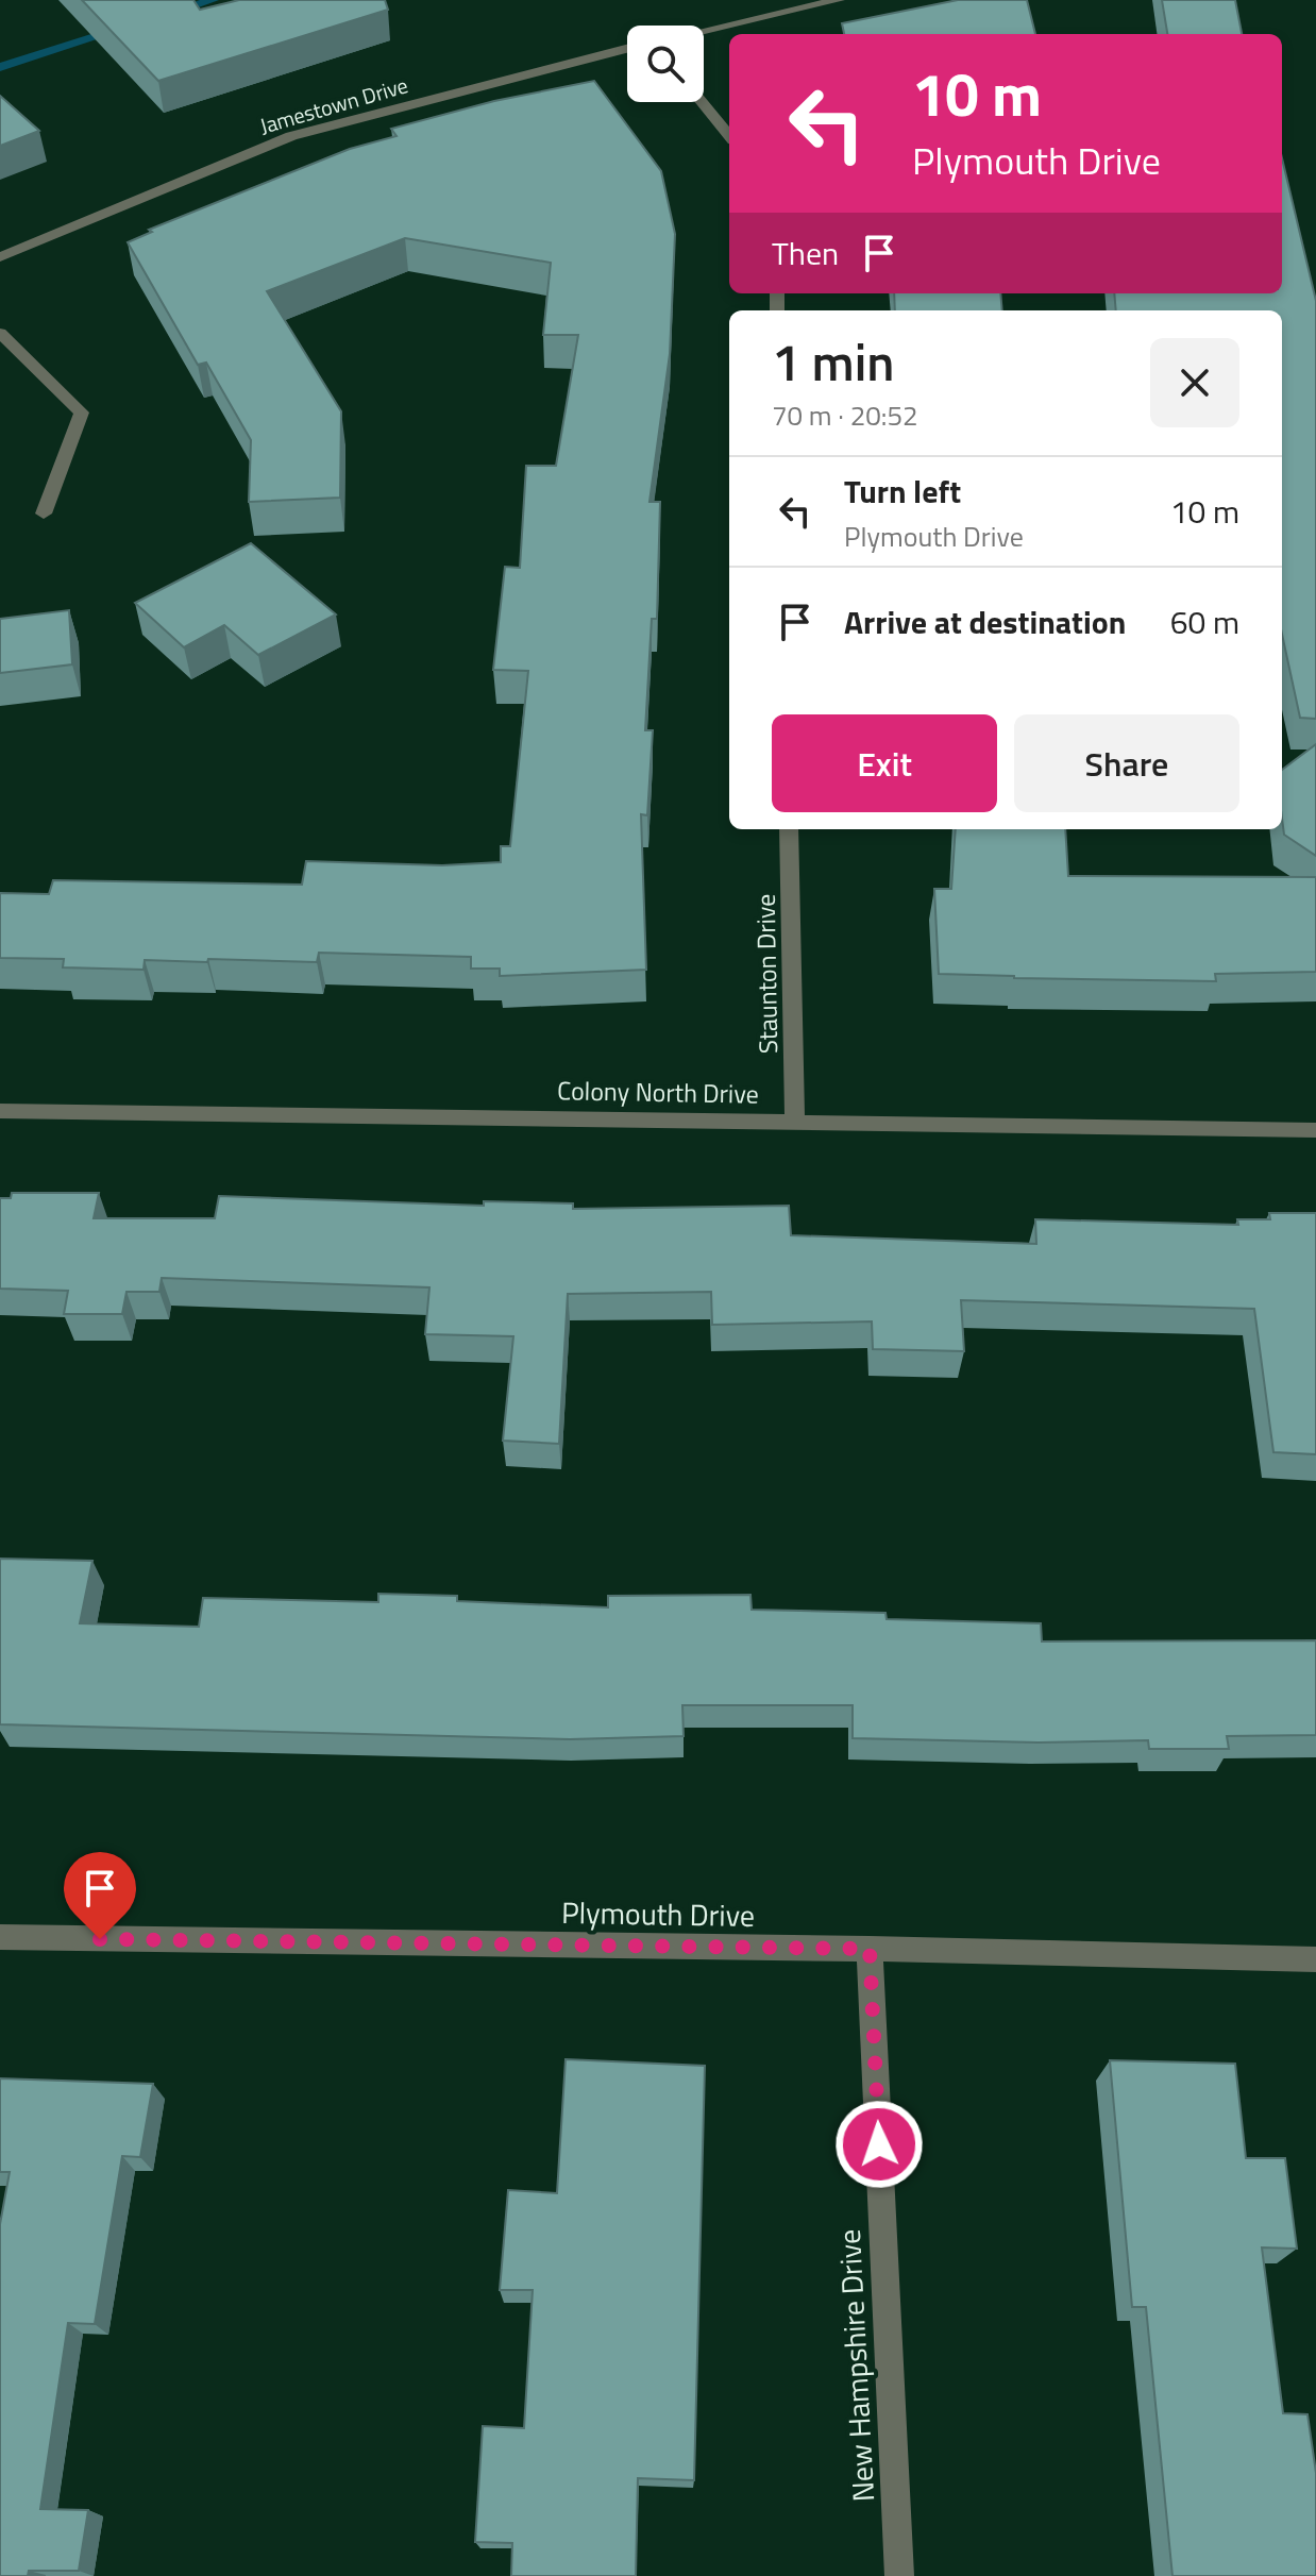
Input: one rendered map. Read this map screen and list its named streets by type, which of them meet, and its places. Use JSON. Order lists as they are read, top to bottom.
{
  "streets": {
    "street": [
      "Jamestown Drive",
      "Staunton Drive",
      "Colony North Drive",
      "Plymouth Drive",
      "New Hampshire Drive"
    ]
  },
  "crossings": [
    ["Staunton Drive", "Colony North Drive"],
    ["Plymouth Drive", "New Hampshire Drive"]
  ],
  "page": {
    "turn": ["10 m", "Plymouth Drive"],
    "then": "Then",
    "heading": ["1 min", "70 m · 20:52"],
    "list": [
      {
        "name": "Turn left",
        "note": "Plymouth Drive",
        "value": "10 m"
      },
      {
        "name": "Arrive at destination",
        "value": "60 m"
      }
    ],
    "buttons": ["Exit", "Share"]
  }
}
